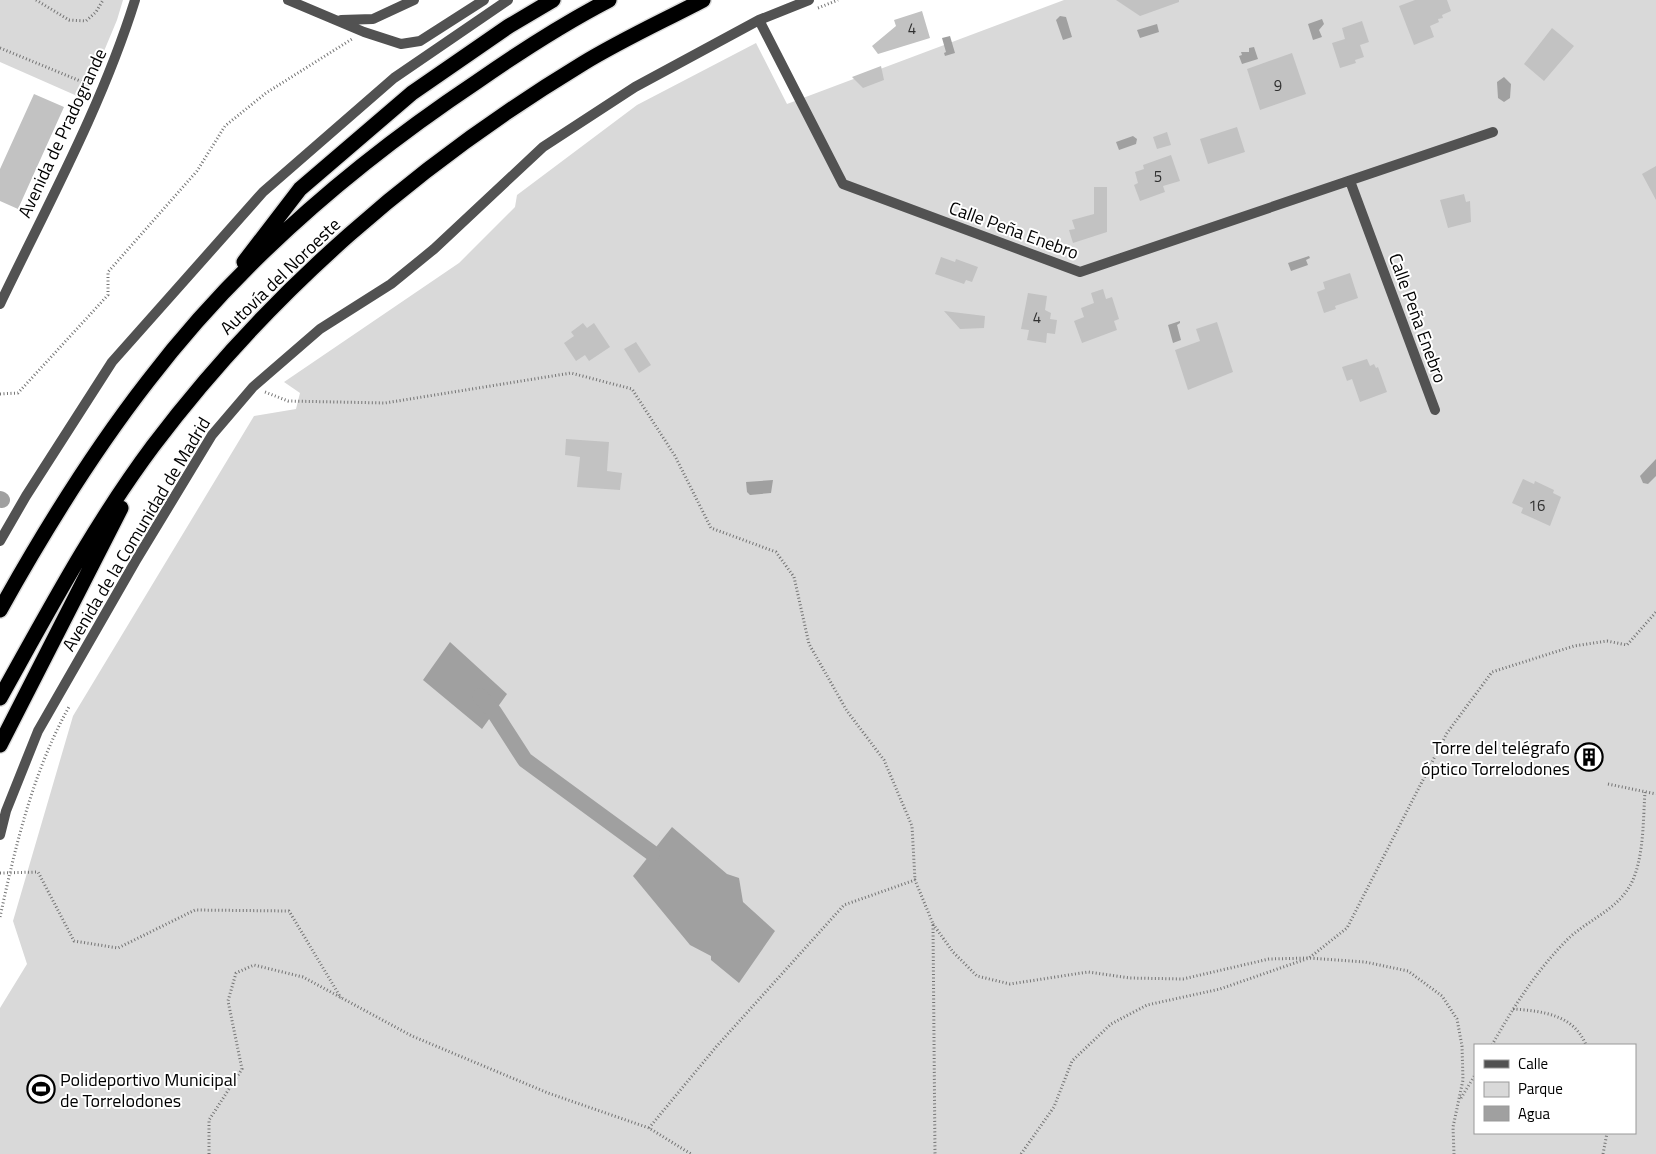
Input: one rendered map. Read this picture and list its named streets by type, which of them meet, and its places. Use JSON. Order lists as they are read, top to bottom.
{
  "streets": {
    "highway": ["Autovía del Noroeste"],
    "street": ["Avenida de Pradogrande", "Calle Peña Enebro", "Avenida de la Comunidad de Madrid"]
  },
  "crossings": [
    ["Calle Peña Enebro", "Avenida de la Comunidad de Madrid"]
  ],
  "places": {
    "building": ["Torre del telégrafo óptico Torrelodones"],
    "sports": ["Polideportivo Municipal de Torrelodones"]
  },
  "house_numbers": [
    "4",
    "9",
    "5",
    "4",
    "16"
  ],
  "legend": ["Calle", "Parque", "Agua"]
}
